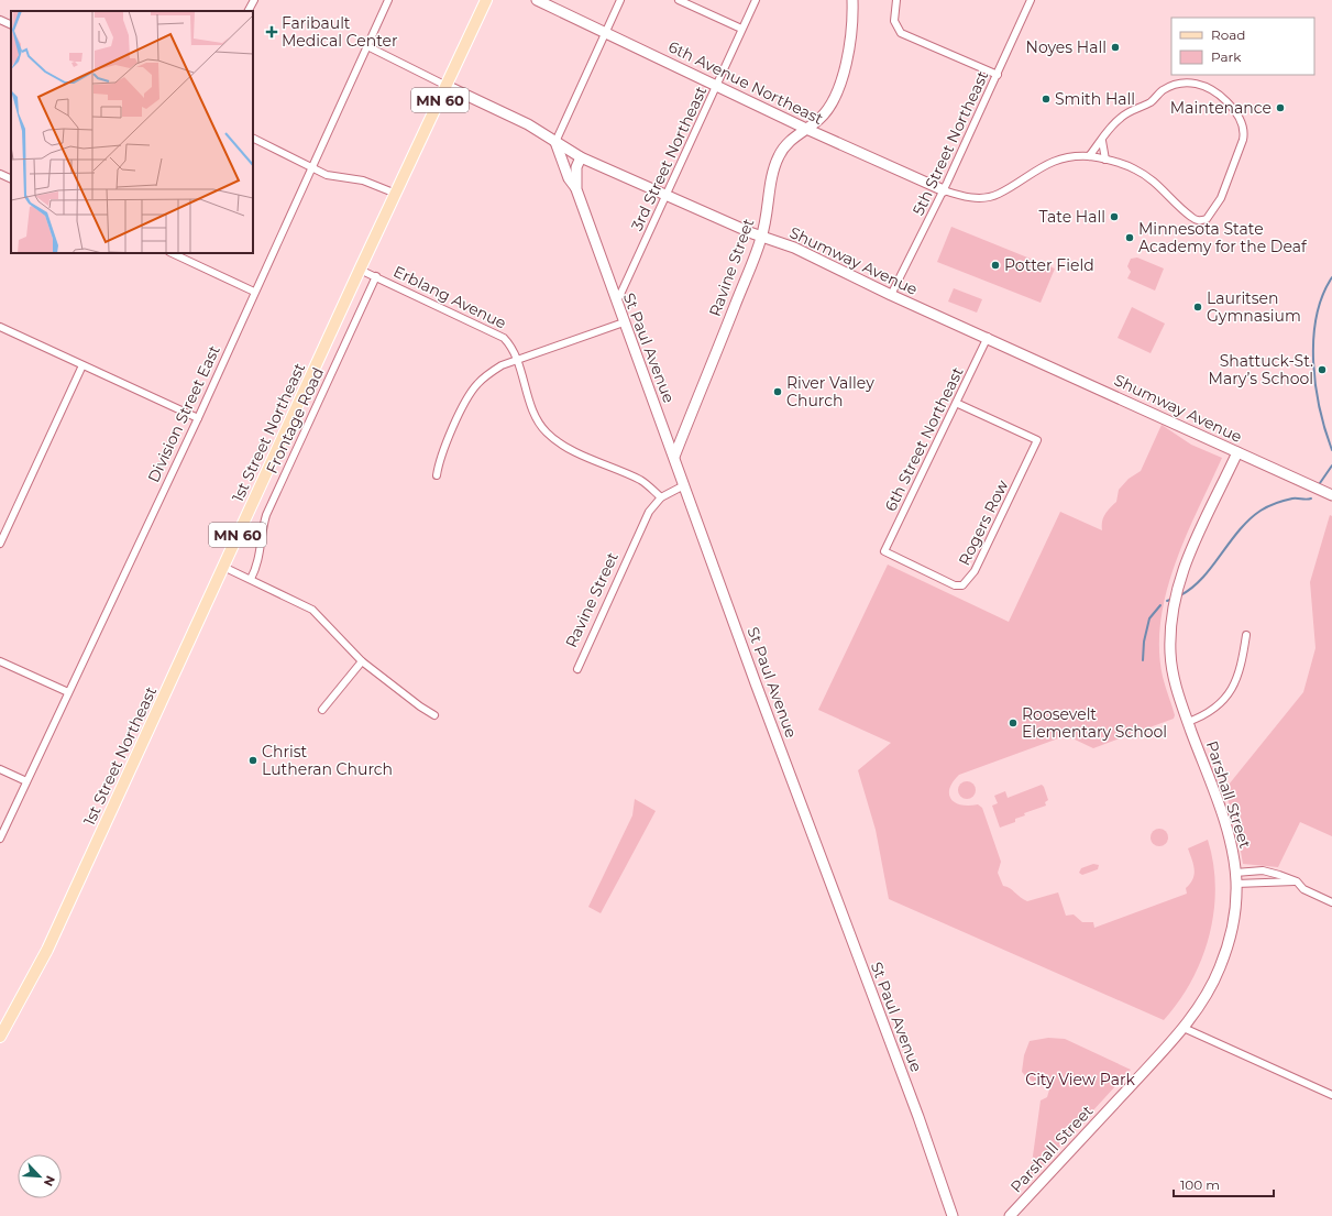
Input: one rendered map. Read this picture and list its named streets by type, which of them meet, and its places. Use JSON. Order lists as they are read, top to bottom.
{
  "streets": {
    "main road": ["MN 60", "1st Street Northeast"],
    "street": [
      "6th Avenue Northeast",
      "5th Street Northeast",
      "3rd Street Northeast",
      "Shumway Avenue",
      "Ravine Street",
      "Erblang Avenue",
      "St Paul Avenue",
      "Division Street East",
      "Frontage Road",
      "6th Street Northeast",
      "Rogers Row",
      "Parshall Street"
    ]
  },
  "crossings": [
    ["6th Avenue Northeast", "5th Street Northeast"],
    ["6th Avenue Northeast", "3rd Street Northeast"],
    ["6th Avenue Northeast", "Ravine Street"],
    ["5th Street Northeast", "Shumway Avenue"],
    ["3rd Street Northeast", "Shumway Avenue"],
    ["3rd Street Northeast", "St Paul Avenue"],
    ["Shumway Avenue", "Ravine Street"],
    ["Shumway Avenue", "St Paul Avenue"],
    ["Shumway Avenue", "Division Street East"],
    ["Shumway Avenue", "1st Street Northeast"],
    ["Shumway Avenue", "6th Street Northeast"],
    ["Shumway Avenue", "Parshall Street"],
    ["Ravine Street", "Erblang Avenue"],
    ["Ravine Street", "St Paul Avenue"],
    ["Erblang Avenue", "Frontage Road"],
    ["Erblang Avenue", "1st Street Northeast"],
    ["6th Street Northeast", "Rogers Row"]
  ],
  "parks": ["City View Park"],
  "places": {
    "health": ["Faribault Medical Center"],
    "other": [
      "Noyes Hall",
      "Smith Hall",
      "Maintenance",
      "Tate Hall",
      "Minnesota State Academy for the Deaf",
      "Potter Field",
      "Lauritsen Gymnasium",
      "Shattuck-St. Mary’s School",
      "River Valley Church",
      "Roosevelt Elementary School",
      "Christ Lutheran Church"
    ]
  },
  "legend": ["Road", "Park"],
  "scale_bar": "100 m",
  "north": "bottom right"
}
